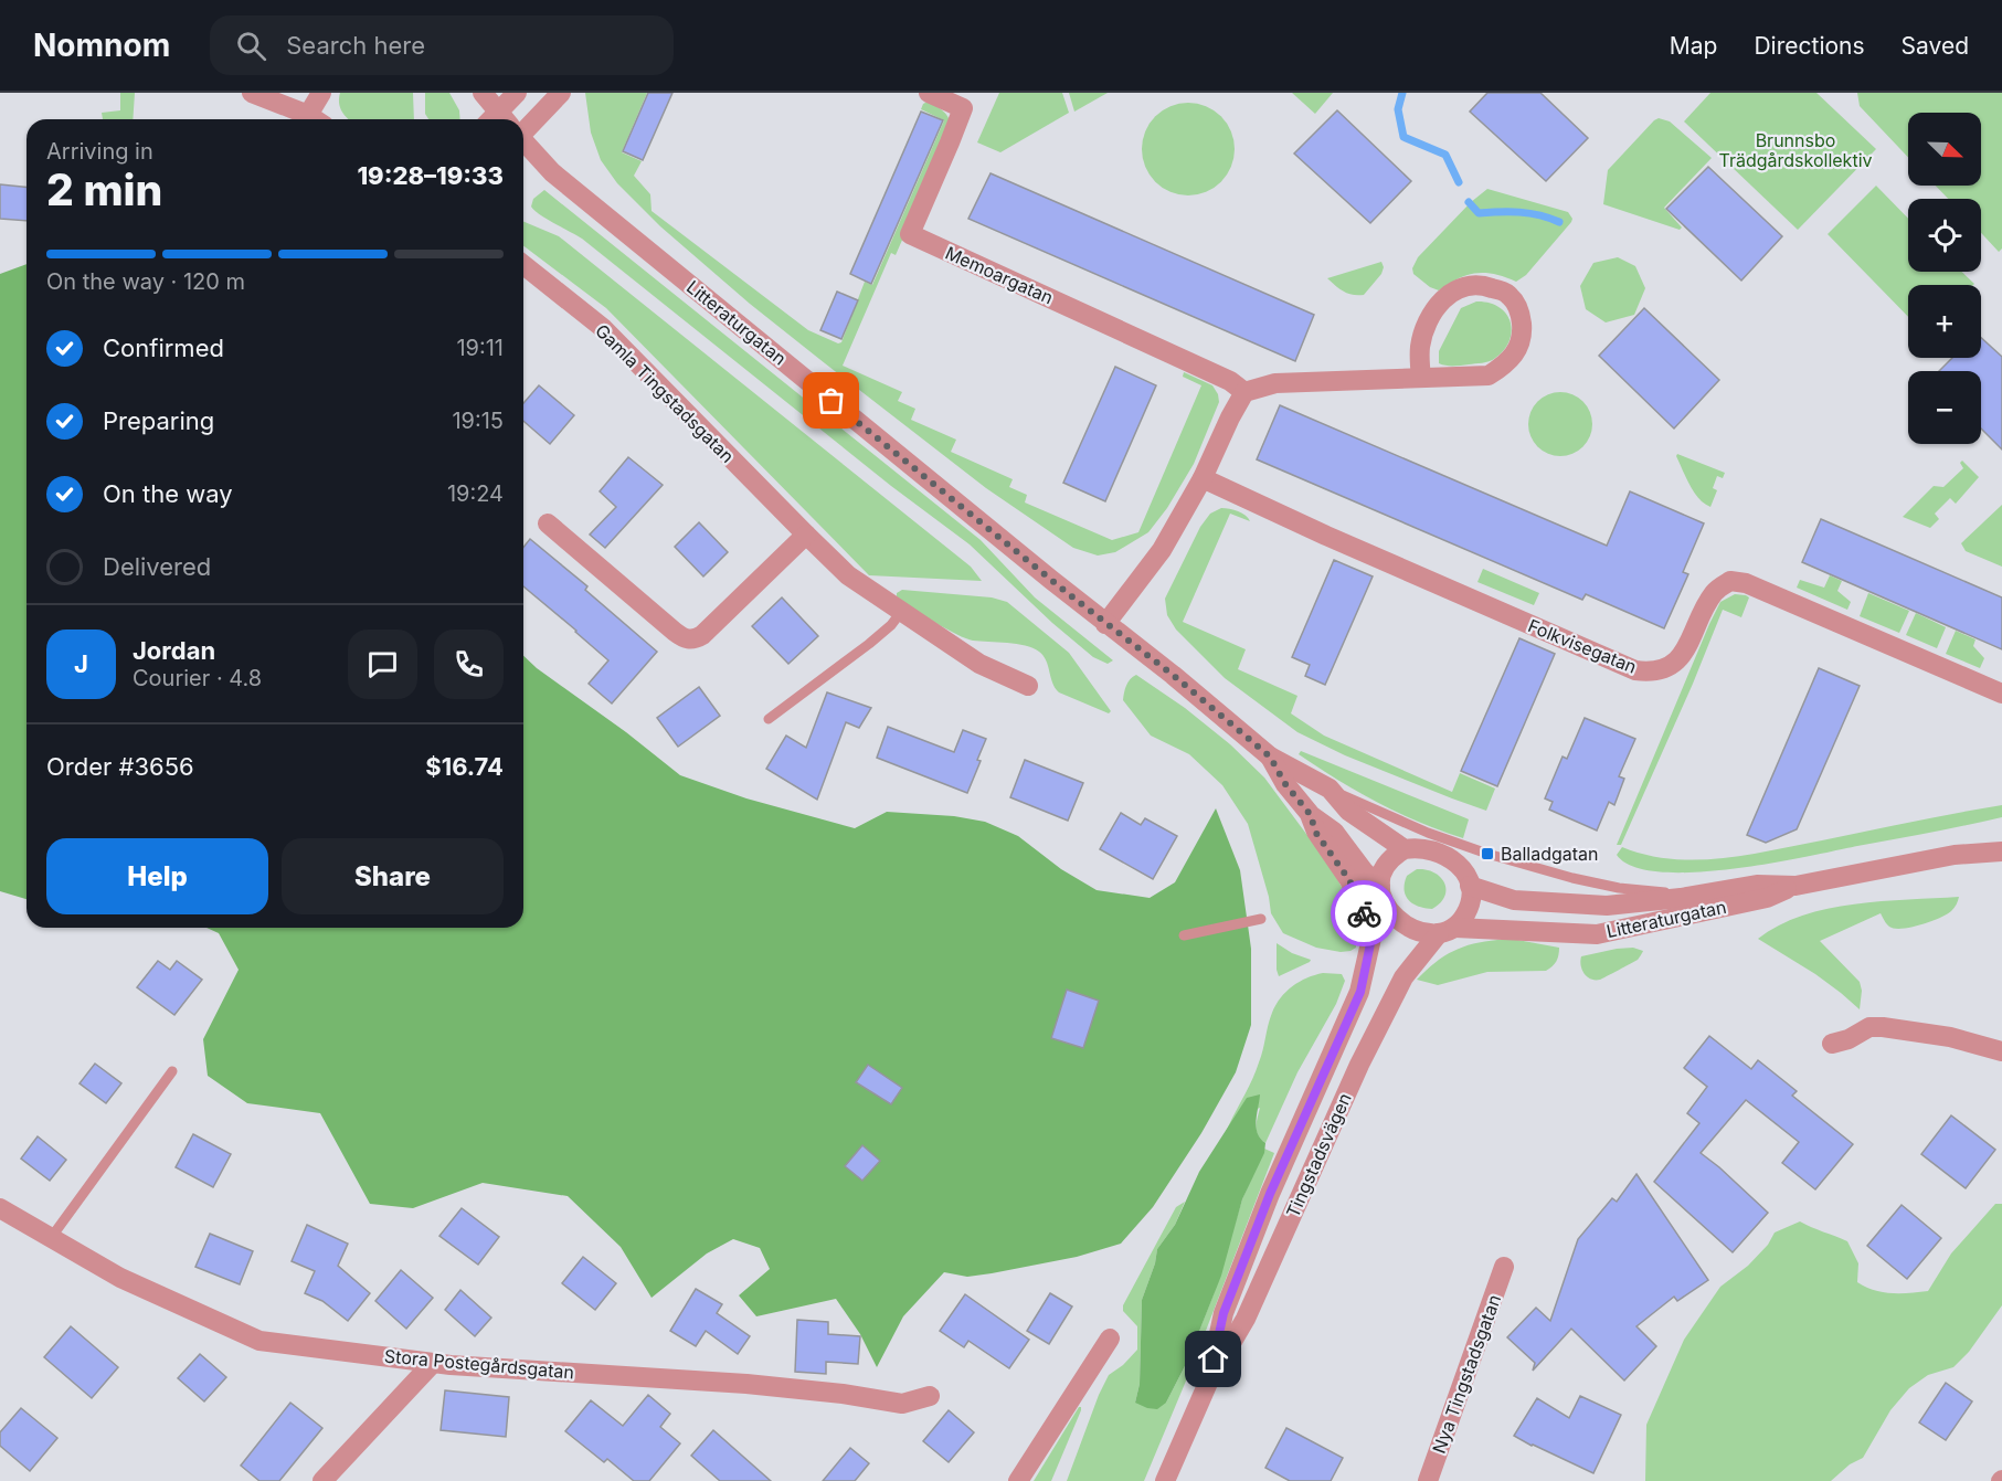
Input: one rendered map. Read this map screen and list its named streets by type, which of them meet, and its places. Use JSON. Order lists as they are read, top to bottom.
{
  "streets": {
    "street": [
      "Memoargatan",
      "Litteraturgatan",
      "Gamla Tingstadsgatan",
      "Folkvisegatan",
      "Tingstadsvägen",
      "Stora Postegårdsgatan",
      "Nya Tingstadsgatan"
    ]
  },
  "crossings": [
    ["Litteraturgatan", "Tingstadsvägen"]
  ],
  "parks": ["Brunnsbo Trädgårdskollektiv"],
  "places": {
    "transit": ["Balladgatan"]
  },
  "north": "bottom right",
  "page": {
    "header": "Nomnom",
    "search": "Search here",
    "nav": ["Map", "Directions", "Saved"],
    "map_buttons": ["+", "−"],
    "heading": ["2 min", "Arriving in", "19:28–19:33"],
    "panel": [
      "Jordan",
      "Courier · 4.8",
      "Order #3656",
      "$16.74"
    ],
    "bar": "On the way · 120 m",
    "list": [
      ["Confirmed", "19:11"],
      ["Preparing", "19:15"],
      ["On the way", "19:24"],
      "Delivered"
    ],
    "round": "J",
    "buttons": ["Help", "Share"]
  }
}
